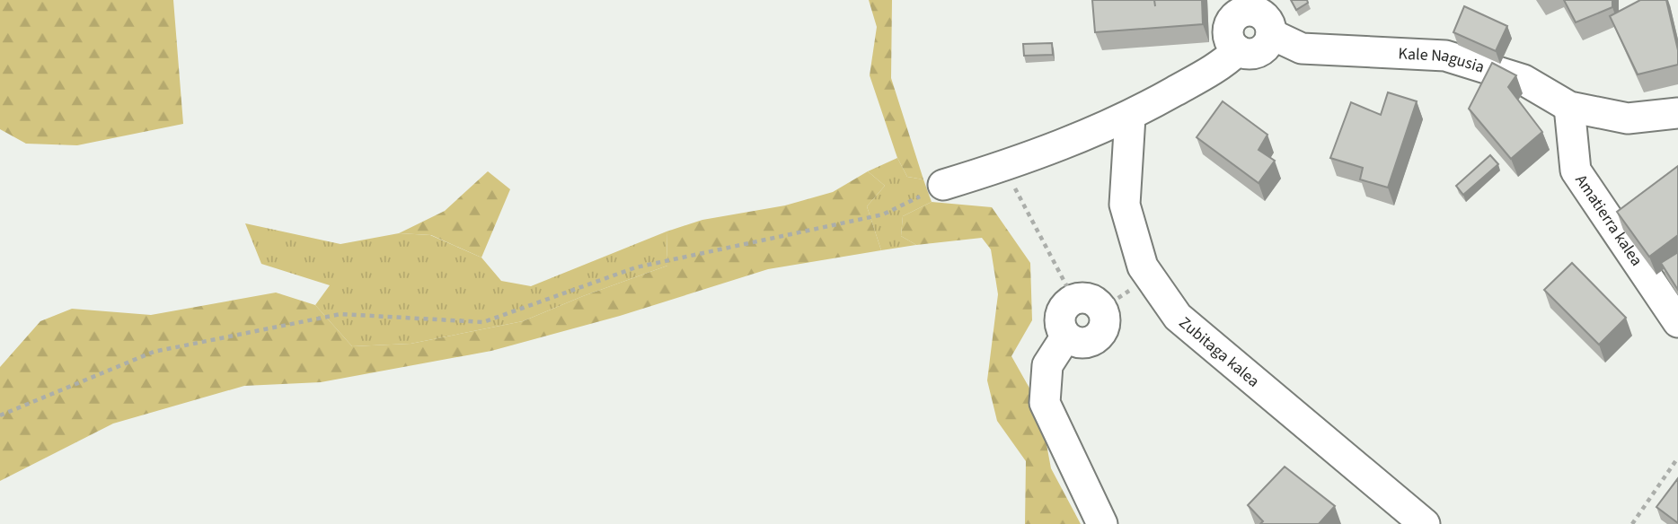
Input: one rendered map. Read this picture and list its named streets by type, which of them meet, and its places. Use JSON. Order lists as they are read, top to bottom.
{
  "streets": {
    "street": ["Kale Nagusia", "Amatierra kalea", "Zubitaga kalea"]
  },
  "crossings": [
    ["Kale Nagusia", "Amatierra kalea"]
  ]
}
